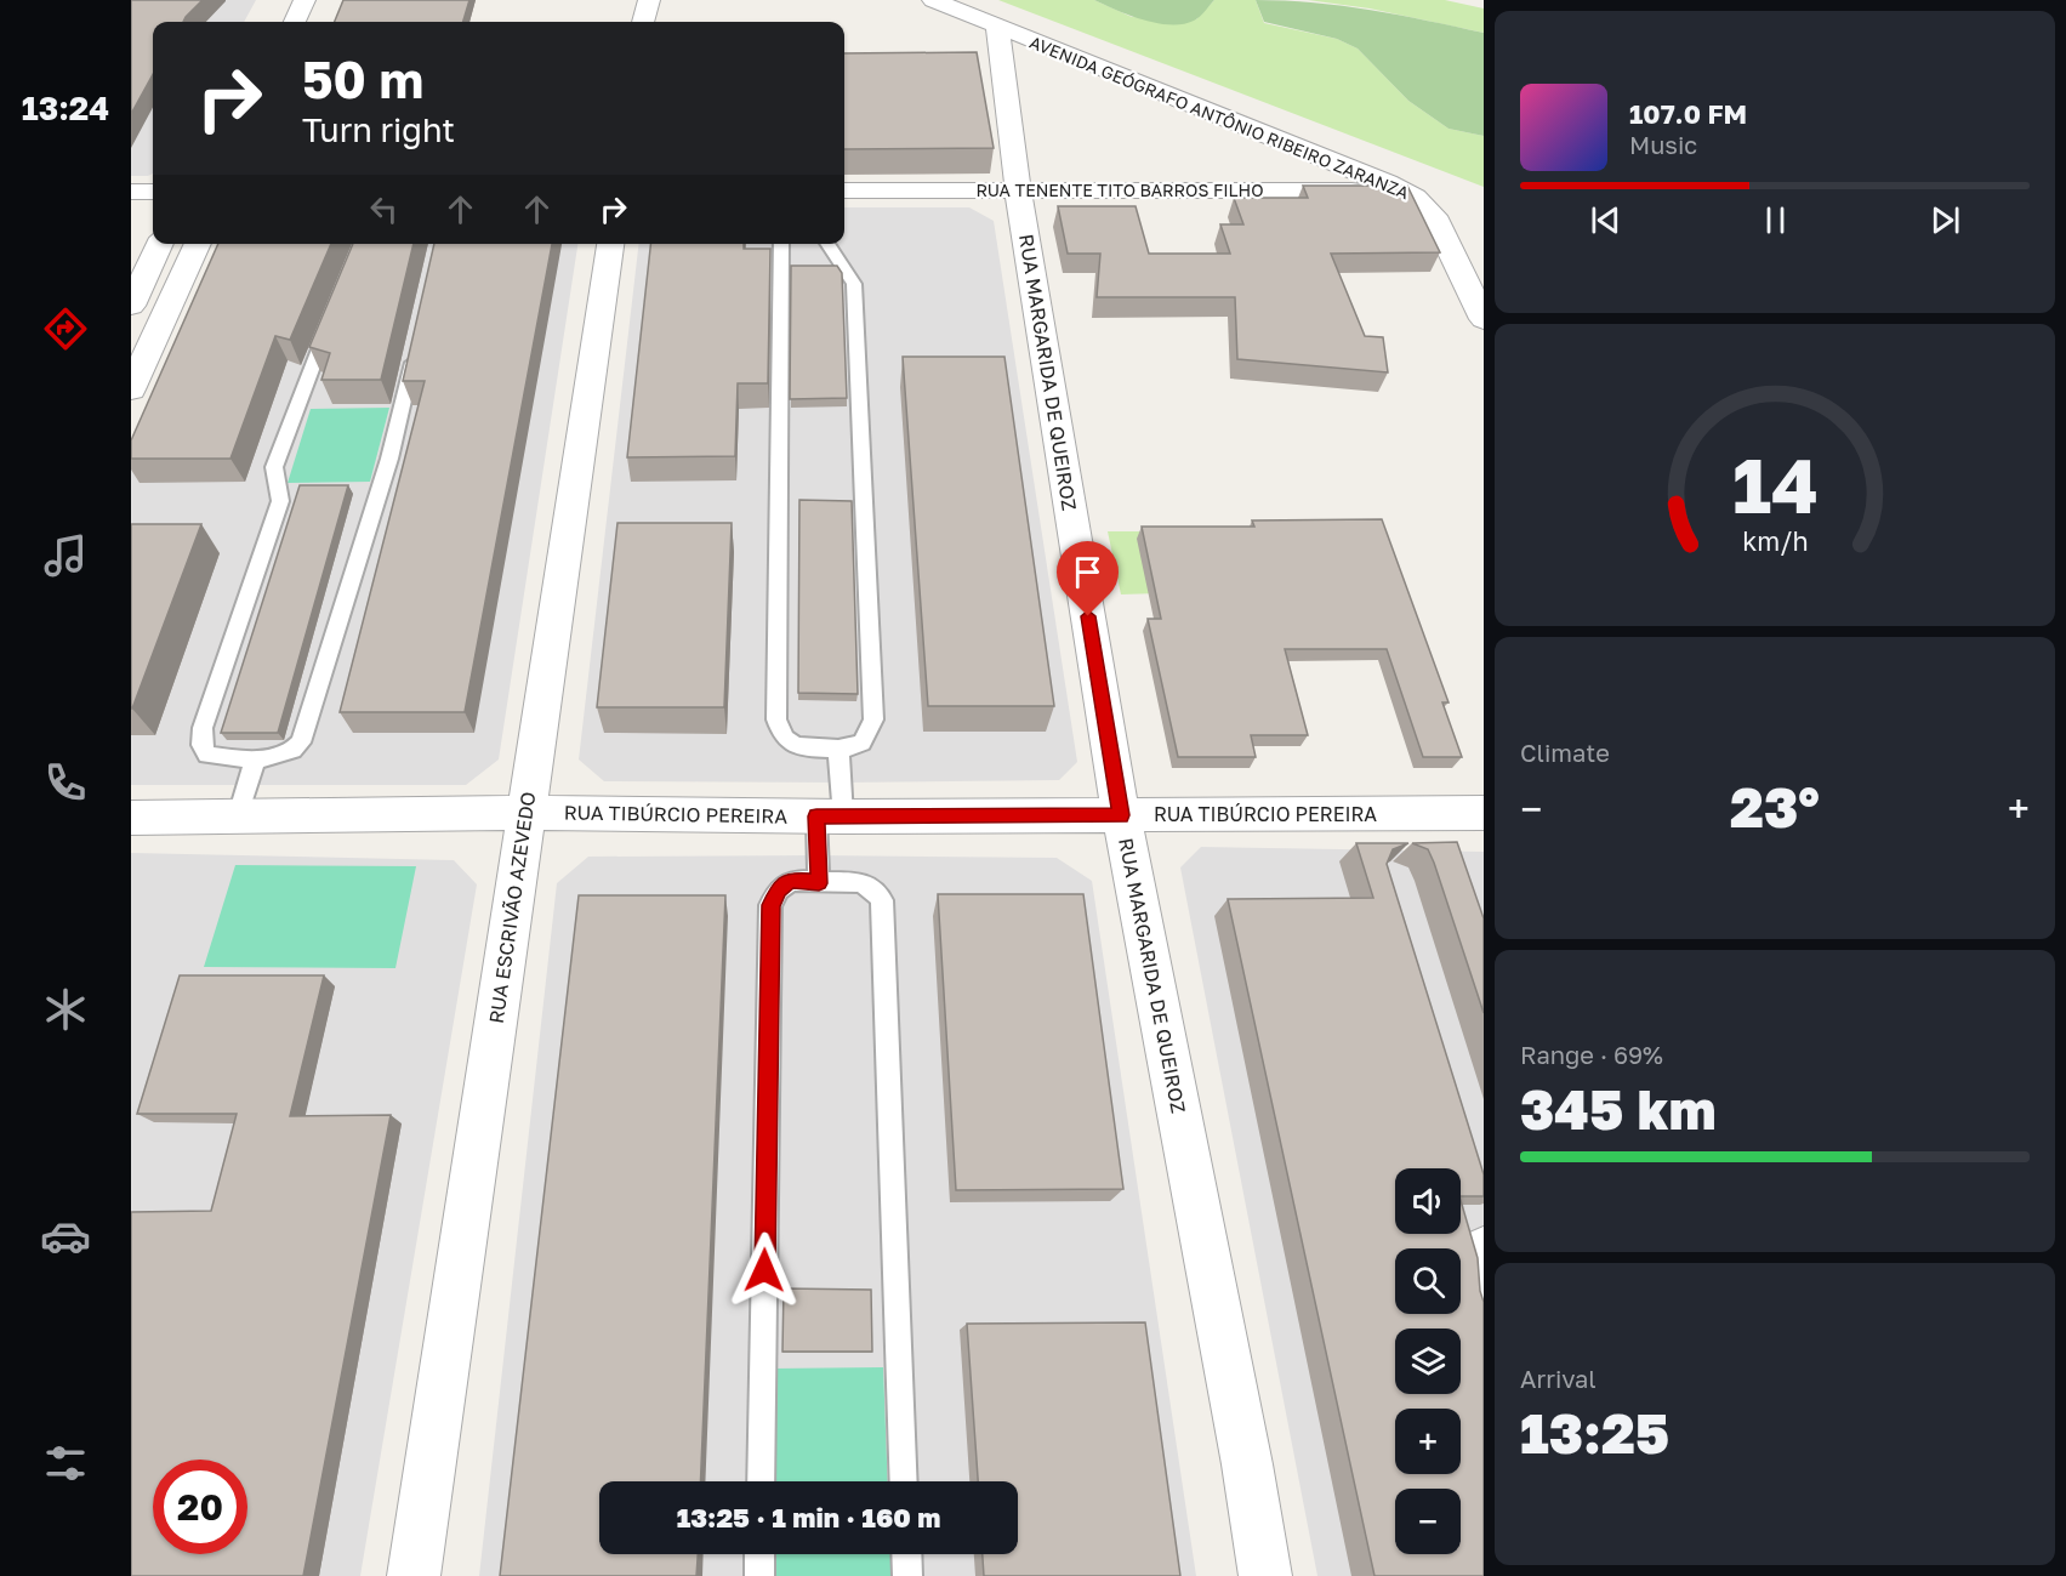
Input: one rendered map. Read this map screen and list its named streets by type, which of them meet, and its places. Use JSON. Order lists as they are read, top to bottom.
{
  "streets": {
    "street": [
      "AVENIDA GEÓGRAFO ANTÔNIO RIBEIRO ZARANZA",
      "RUA TENENTE TITO BARROS FILHO",
      "RUA MARGARIDA DE QUEIROZ",
      "RUA TIBÚRCIO PEREIRA",
      "RUA ESCRIVÃO AZEVEDO"
    ]
  },
  "crossings": [
    ["AVENIDA GEÓGRAFO ANTÔNIO RIBEIRO ZARANZA", "RUA TENENTE TITO BARROS FILHO"],
    ["AVENIDA GEÓGRAFO ANTÔNIO RIBEIRO ZARANZA", "RUA MARGARIDA DE QUEIROZ"],
    ["RUA TENENTE TITO BARROS FILHO", "RUA MARGARIDA DE QUEIROZ"],
    ["RUA MARGARIDA DE QUEIROZ", "RUA TIBÚRCIO PEREIRA"],
    ["RUA TIBÚRCIO PEREIRA", "RUA ESCRIVÃO AZEVEDO"]
  ],
  "page": {
    "tabs": "13:24",
    "turn": ["50 m", "Turn right"],
    "song": ["107.0 FM", "Music"],
    "tile": [
      "Climate",
      ["Range · 69%", "345 km"],
      ["Arrival", "13:25"]
    ],
    "heat": ["−", "23°", "+"],
    "map_buttons": ["+", "−"],
    "limit": "20",
    "trip": "13:25 · 1 min · 160 m",
    "gauge": ["14", "km/h"]
  }
}
